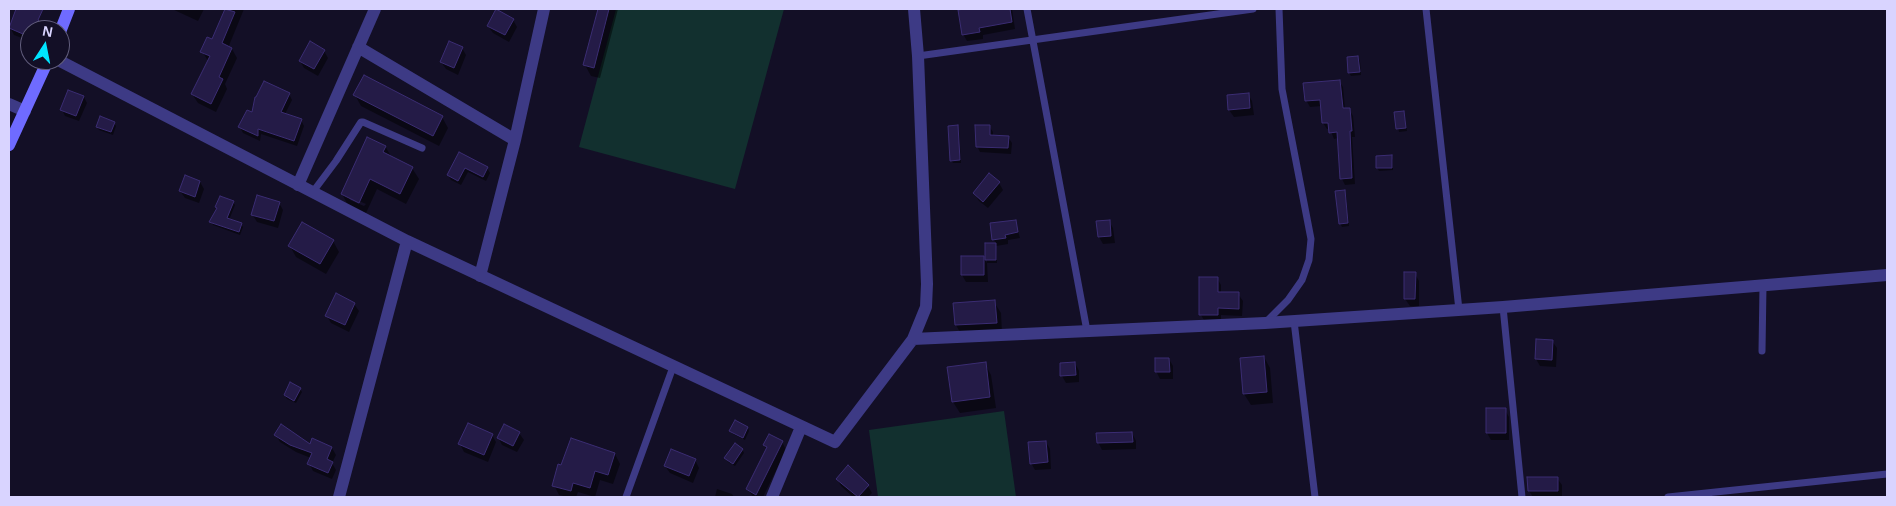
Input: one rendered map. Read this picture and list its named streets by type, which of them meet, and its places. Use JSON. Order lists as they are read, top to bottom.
{
  "north": "top"
}
